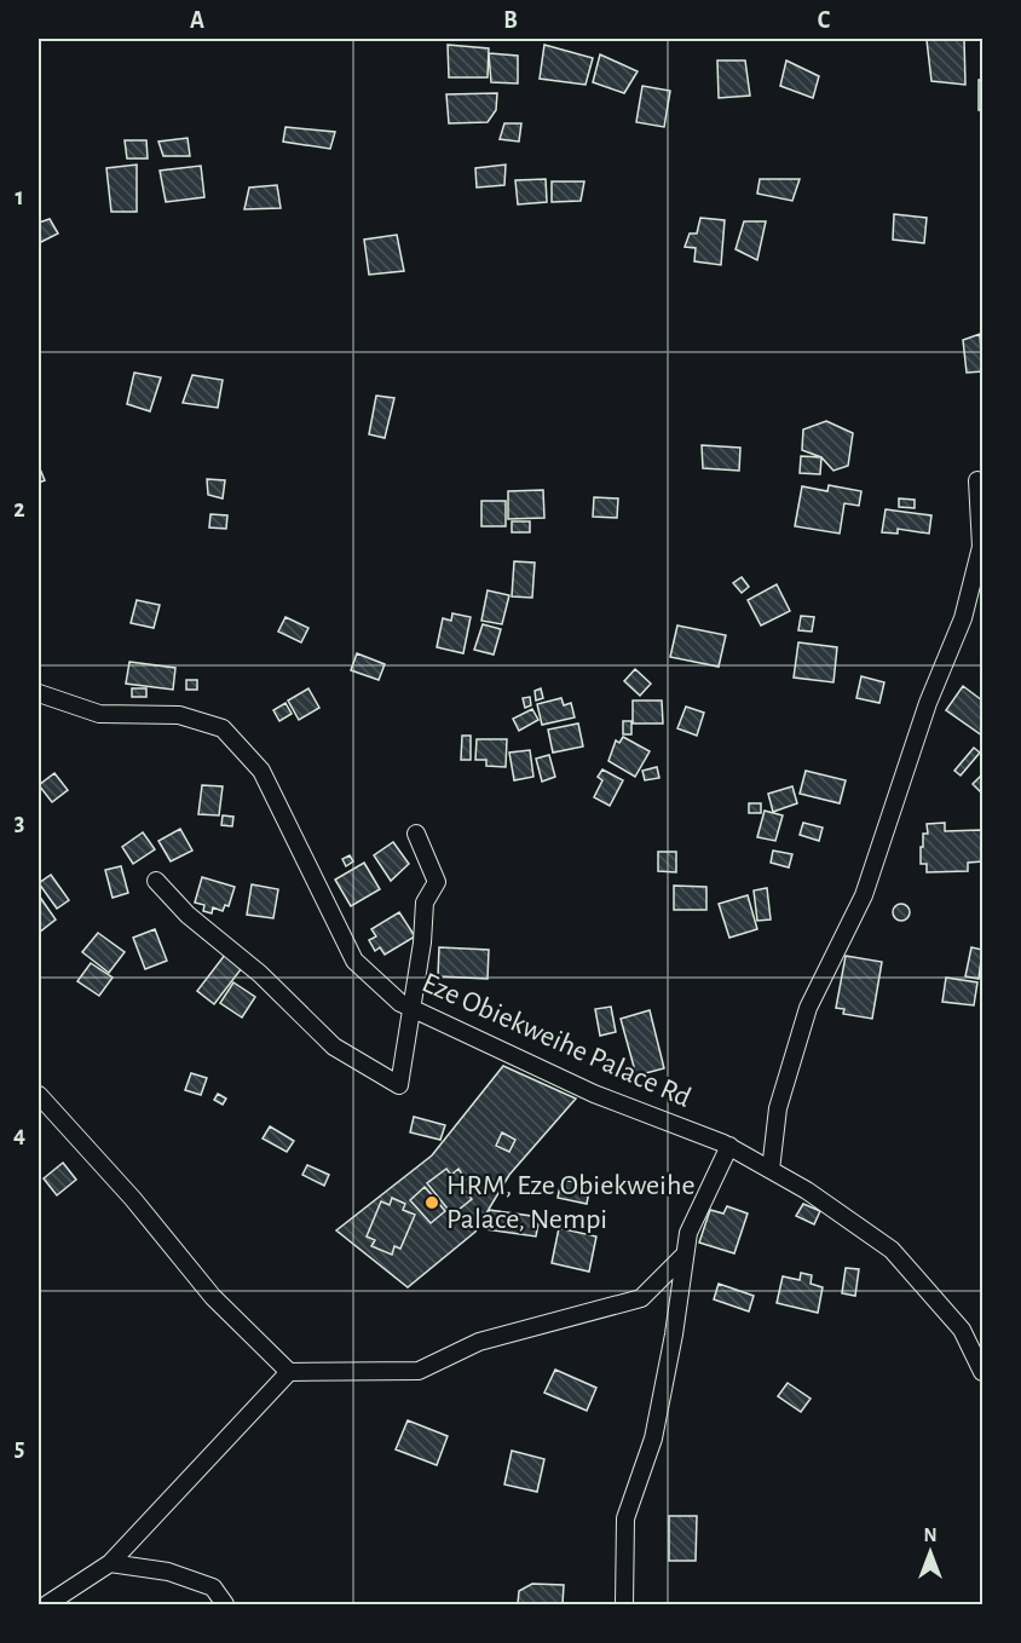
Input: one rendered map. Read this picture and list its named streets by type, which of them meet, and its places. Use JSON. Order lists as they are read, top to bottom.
{
  "streets": {
    "street": ["Eze Obiekweihe Palace Rd"]
  },
  "places": ["HRM, Eze Obiekweihe Palace, Nempi"],
  "north": "top",
  "grid": {
    "columns": ["A", "B", "C"],
    "rows": [
      "1",
      "2",
      "3",
      "4",
      "5"
    ]
  }
}
